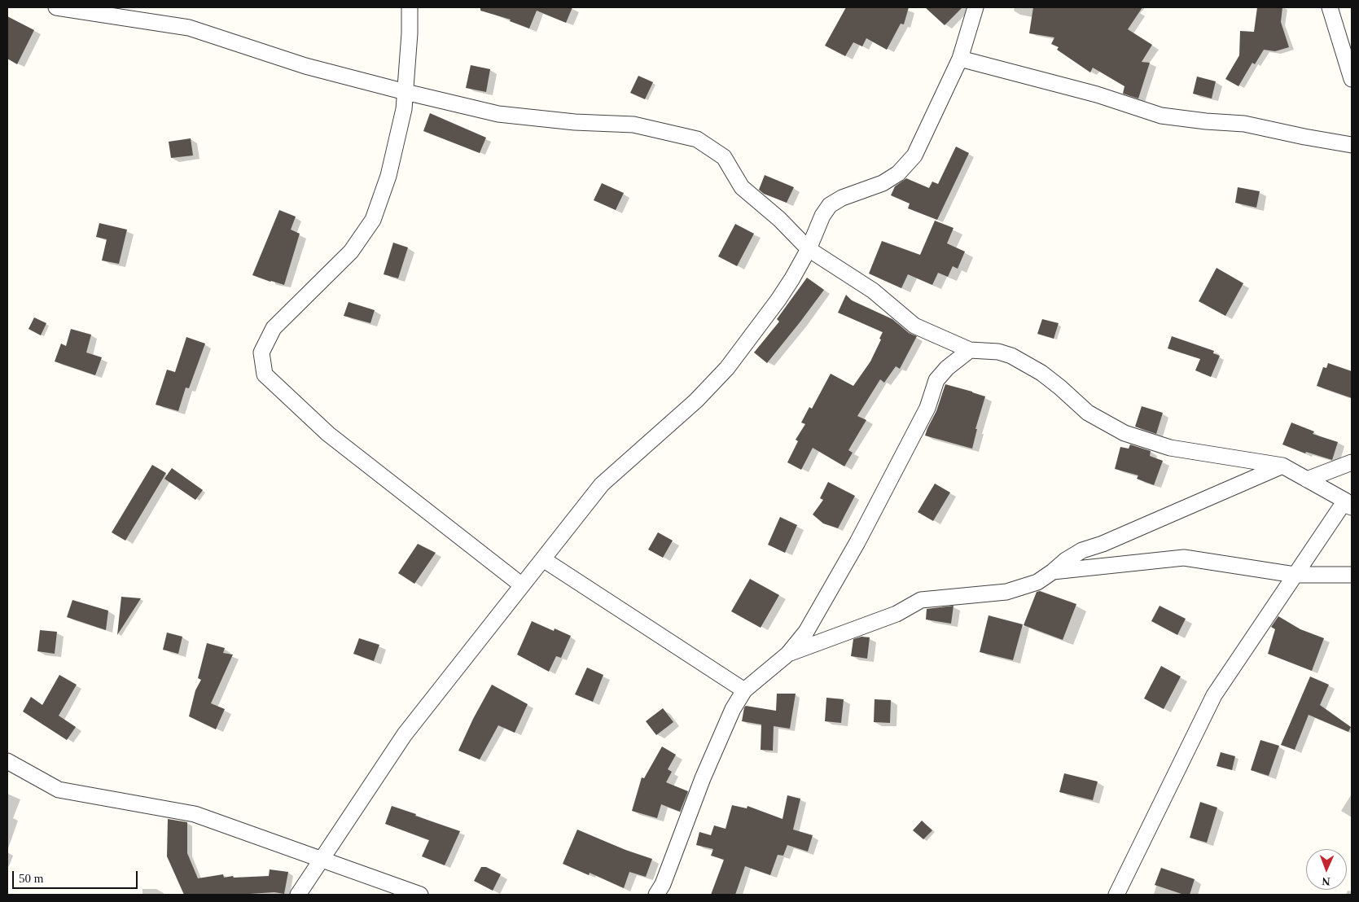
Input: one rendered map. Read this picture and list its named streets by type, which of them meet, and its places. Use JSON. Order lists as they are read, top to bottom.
{
  "scale_bar": "50 m",
  "north": "bottom"
}
